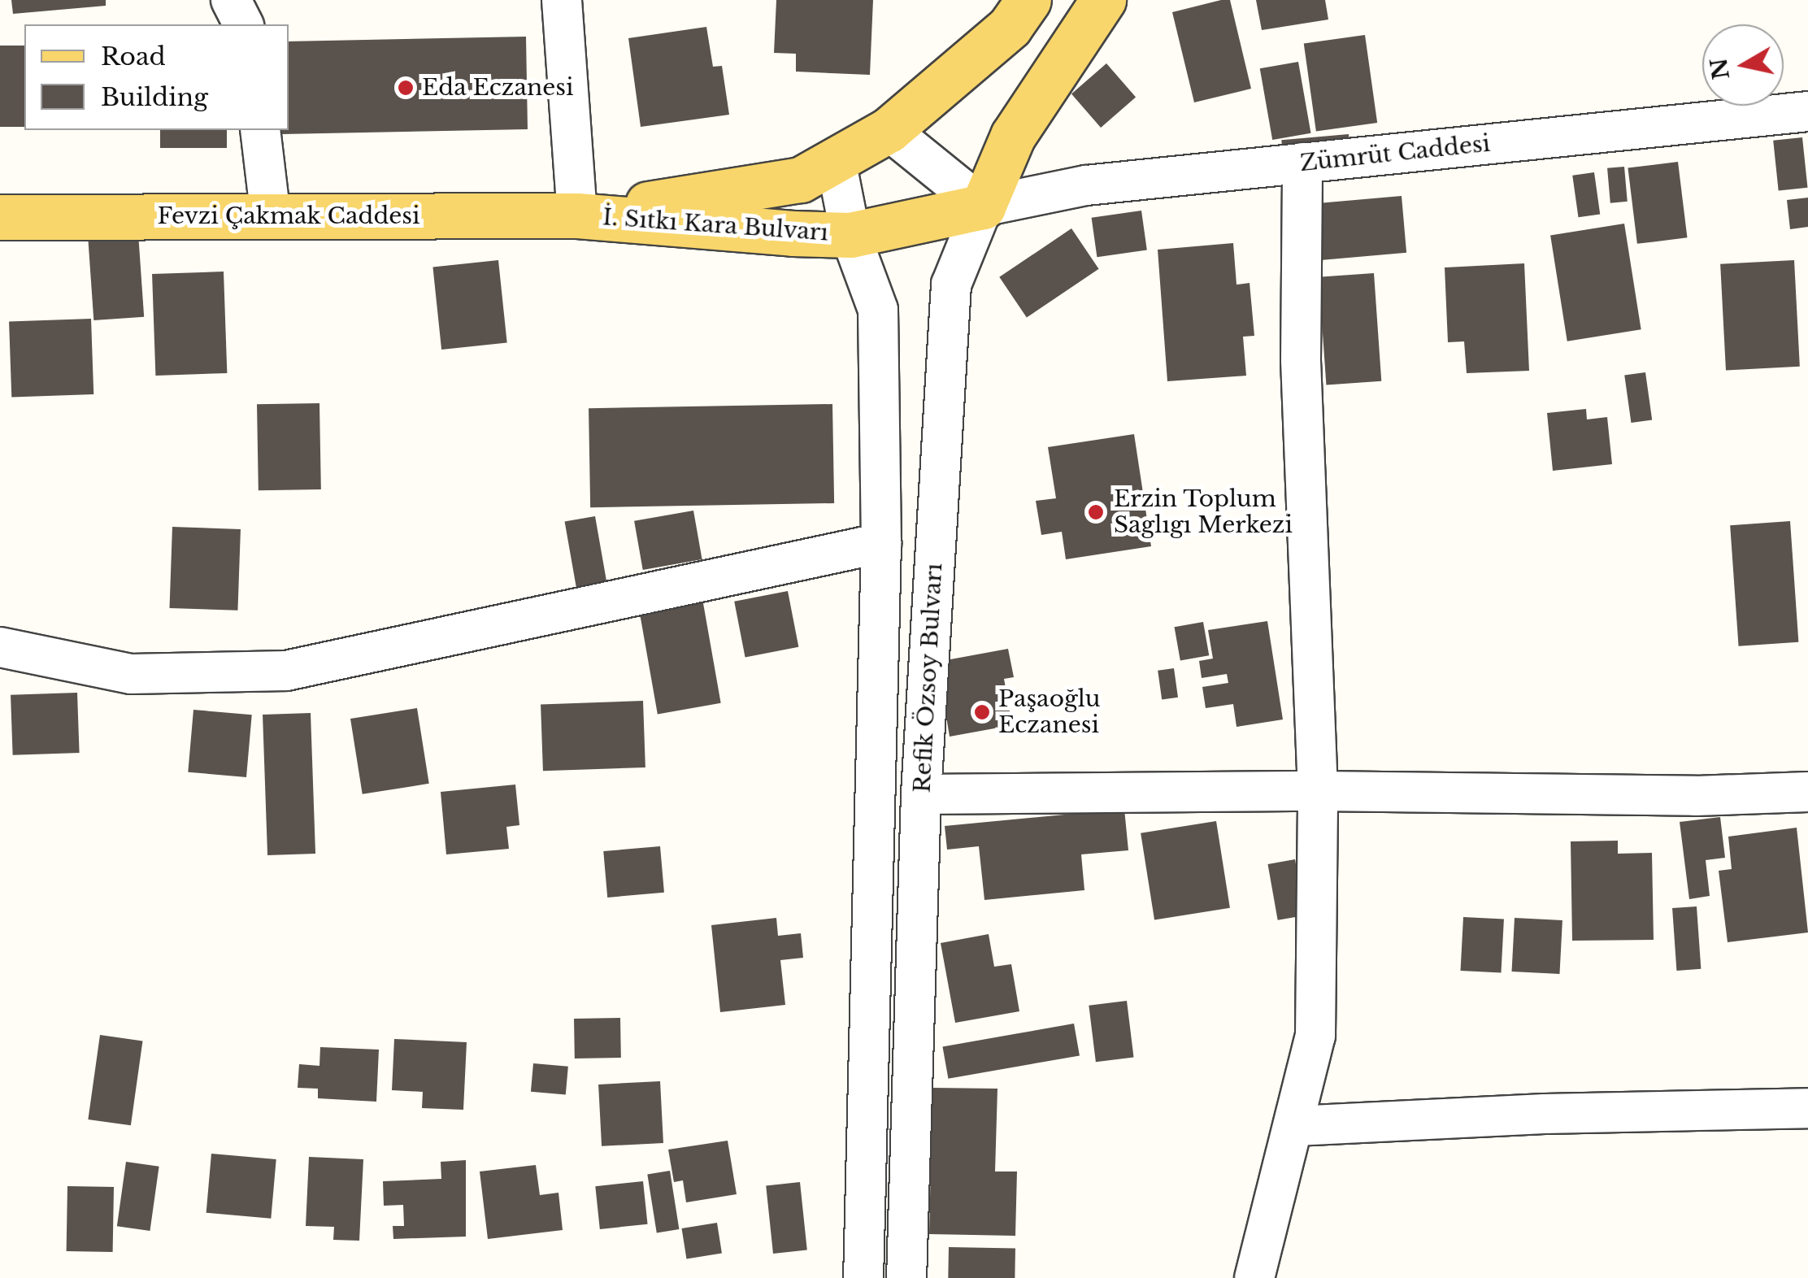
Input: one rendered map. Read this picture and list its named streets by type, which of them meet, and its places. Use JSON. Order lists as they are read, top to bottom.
{
  "streets": {
    "main road": ["Fevzi Çakmak Caddesi", "İ. Sıtkı Kara Bulvarı"],
    "street": ["Zümrüt Caddesi", "Refik Özsoy Bulvarı"]
  },
  "crossings": [
    ["Zümrüt Caddesi", "İ. Sıtkı Kara Bulvarı"],
    ["Zümrüt Caddesi", "Refik Özsoy Bulvarı"],
    ["Fevzi Çakmak Caddesi", "İ. Sıtkı Kara Bulvarı"],
    ["İ. Sıtkı Kara Bulvarı", "Refik Özsoy Bulvarı"]
  ],
  "places": ["Eda Eczanesi", "Erzin Toplum Saglıgı Merkezi", "Paşaoğlu Eczanesi"],
  "legend": ["Road", "Building"],
  "north": "left"
}
